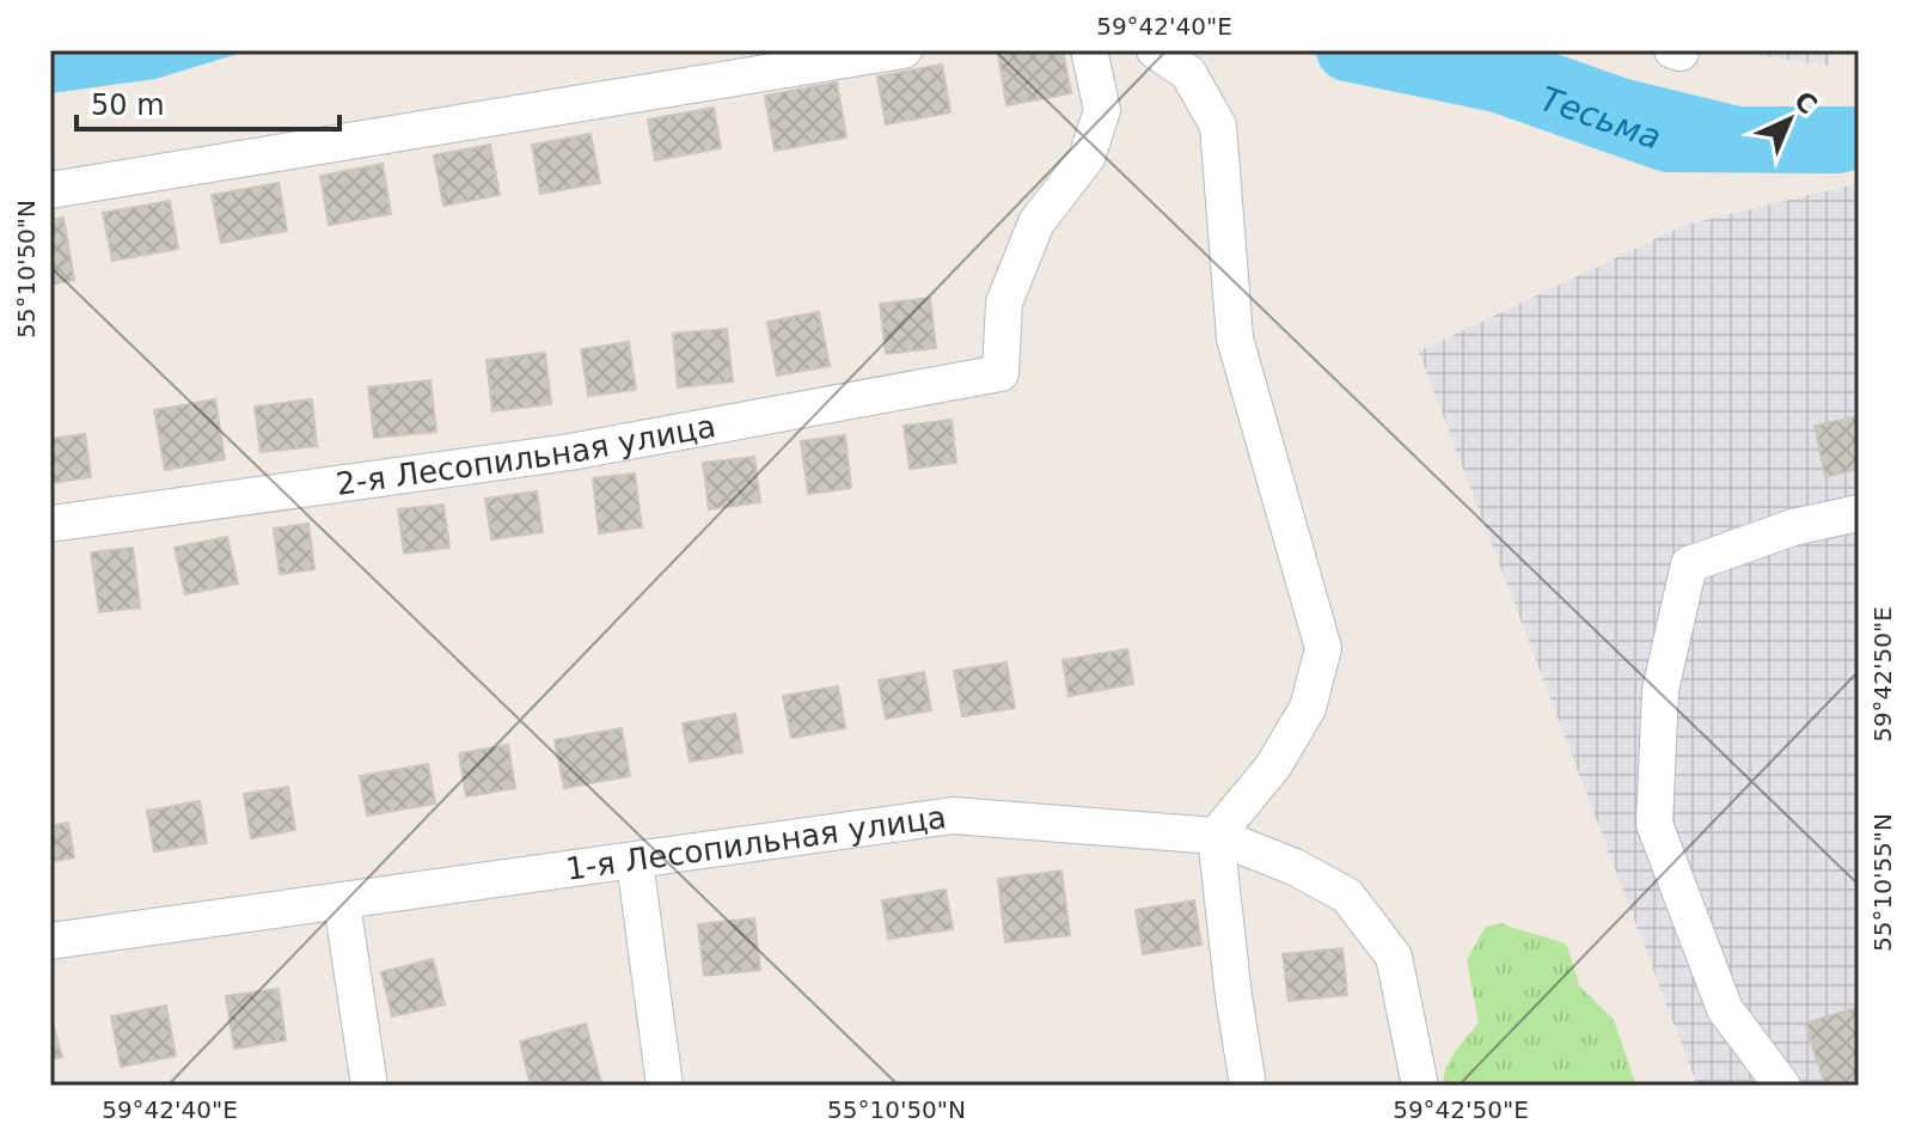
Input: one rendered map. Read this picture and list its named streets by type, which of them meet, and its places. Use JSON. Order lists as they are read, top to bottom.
{
  "streets": {
    "street": ["2-я Лесопильная улица", "1-я Лесопильная улица"]
  },
  "water": ["Тесьма"],
  "scale_bar": "50 m",
  "north": "top right",
  "coordinates": [
    "59°42'40\"E",
    "55°10'50\"N",
    "59°42'50\"E",
    "55°10'55\"N"
  ]
}
